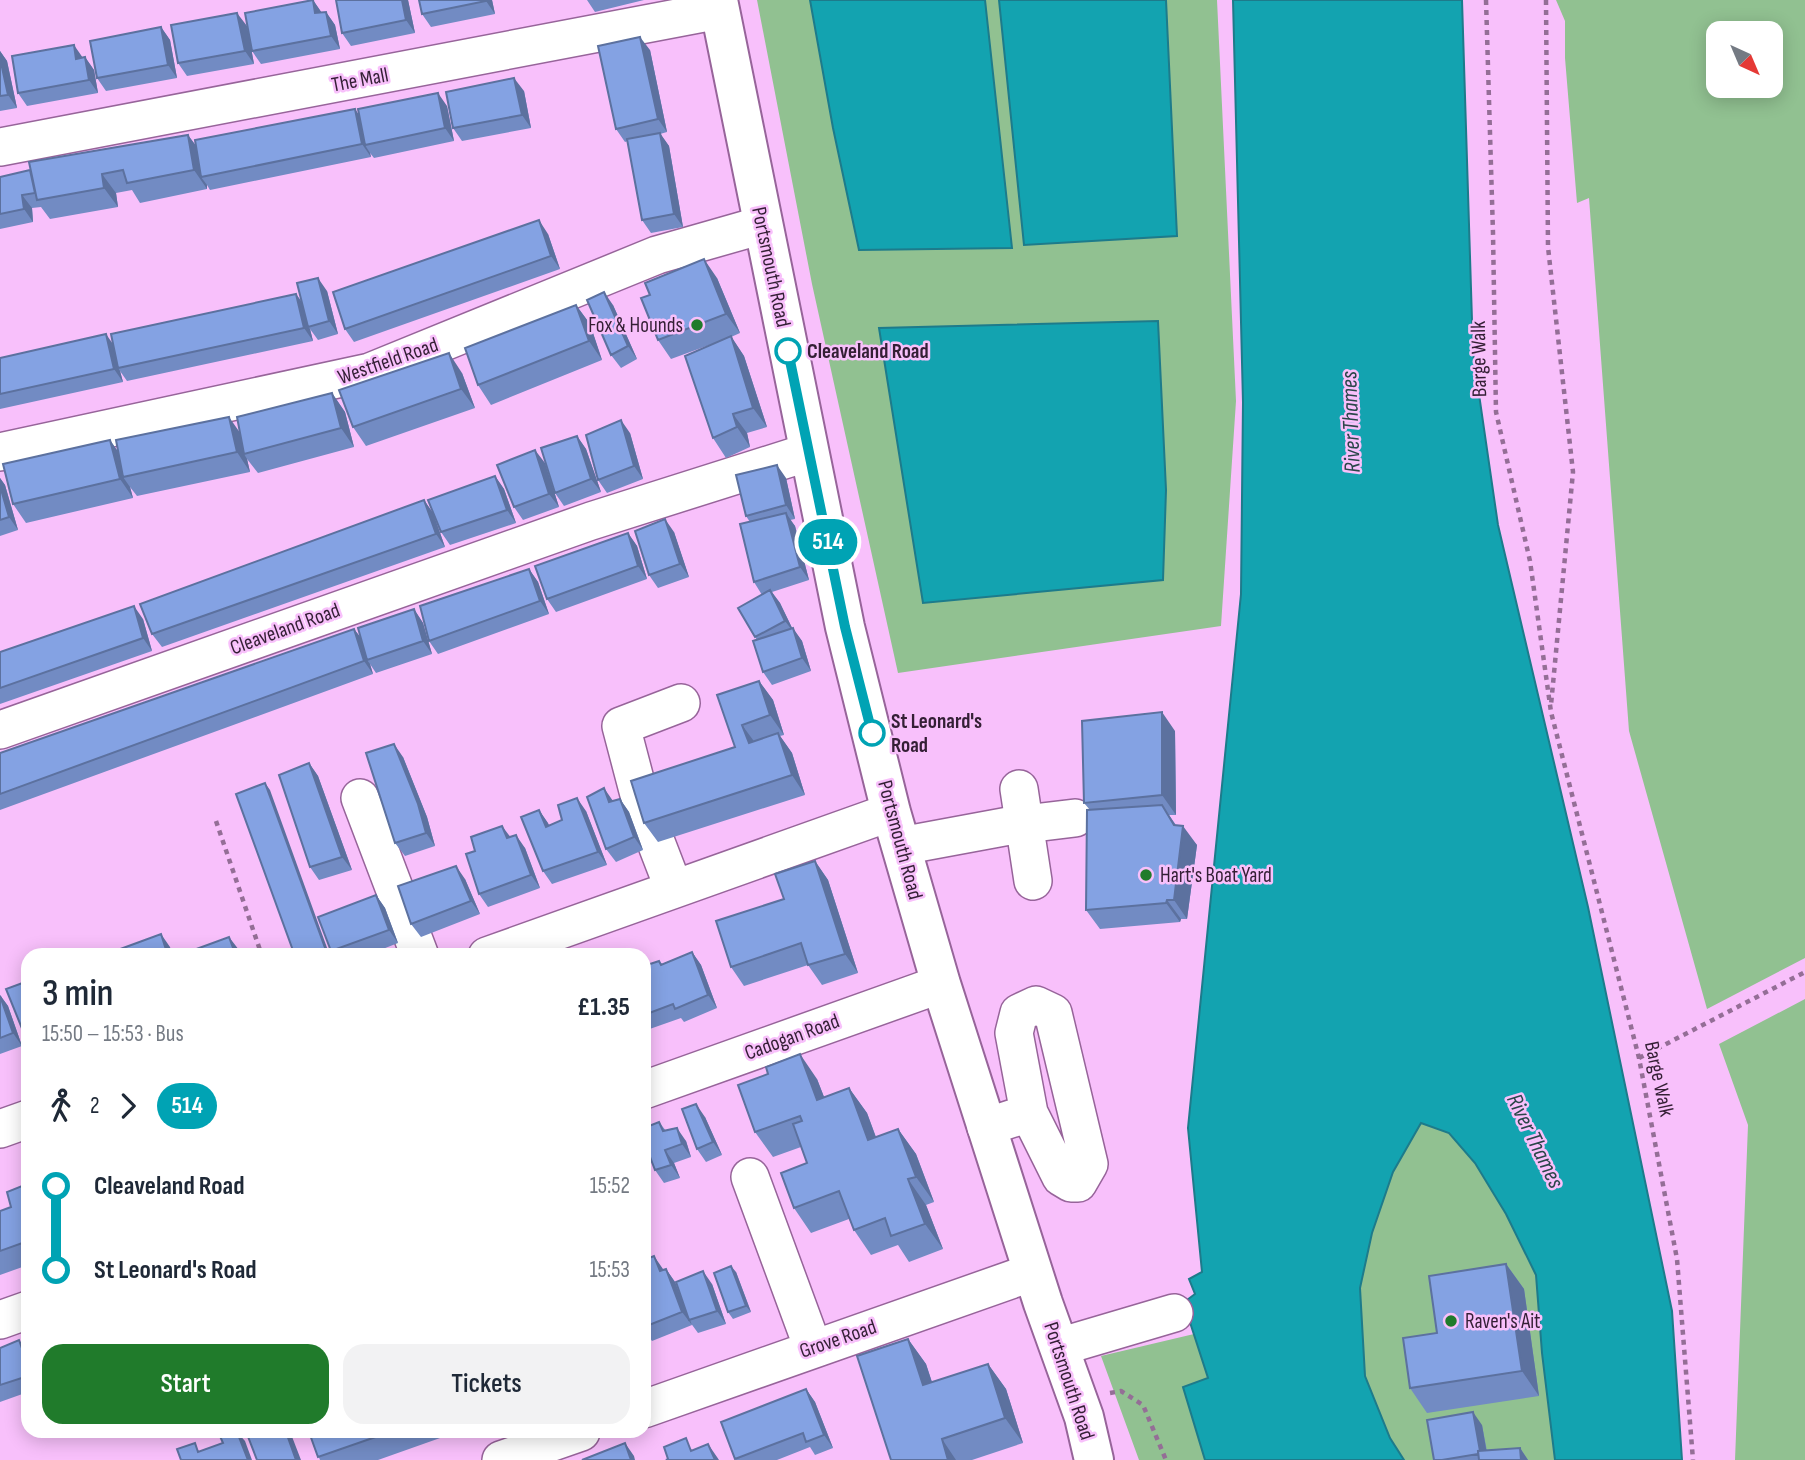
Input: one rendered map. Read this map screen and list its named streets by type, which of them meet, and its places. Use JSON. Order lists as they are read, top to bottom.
{
  "streets": {
    "main road": ["Portsmouth Road"],
    "street": [
      "The Mall",
      "Westfield Road",
      "Cleaveland Road",
      "Cadogan Road",
      "Grove Road"
    ],
    "path": ["Barge Walk"]
  },
  "crossings": [
    ["The Mall", "Portsmouth Road"],
    ["Portsmouth Road", "Westfield Road"],
    ["Portsmouth Road", "Cleaveland Road"],
    ["Portsmouth Road", "Cadogan Road"],
    ["Portsmouth Road", "Grove Road"]
  ],
  "water": ["River Thames"],
  "places": [
    "Fox & Hounds",
    "Cleaveland Road",
    "St Leonard's Road",
    "Hart's Boat Yard",
    "Raven's Ait"
  ],
  "lines": ["bus line 514"],
  "north": "bottom right",
  "page": {
    "on_map": "514",
    "heading": ["3 min", "15:50 – 15:53 · Bus", "£1.35"],
    "legs": ["2", "514"],
    "list": [
      {
        "name": "Cleaveland Road",
        "value": "15:52"
      },
      {
        "name": "St Leonard's Road",
        "value": "15:53"
      }
    ],
    "buttons": ["Start", "Tickets"]
  }
}
